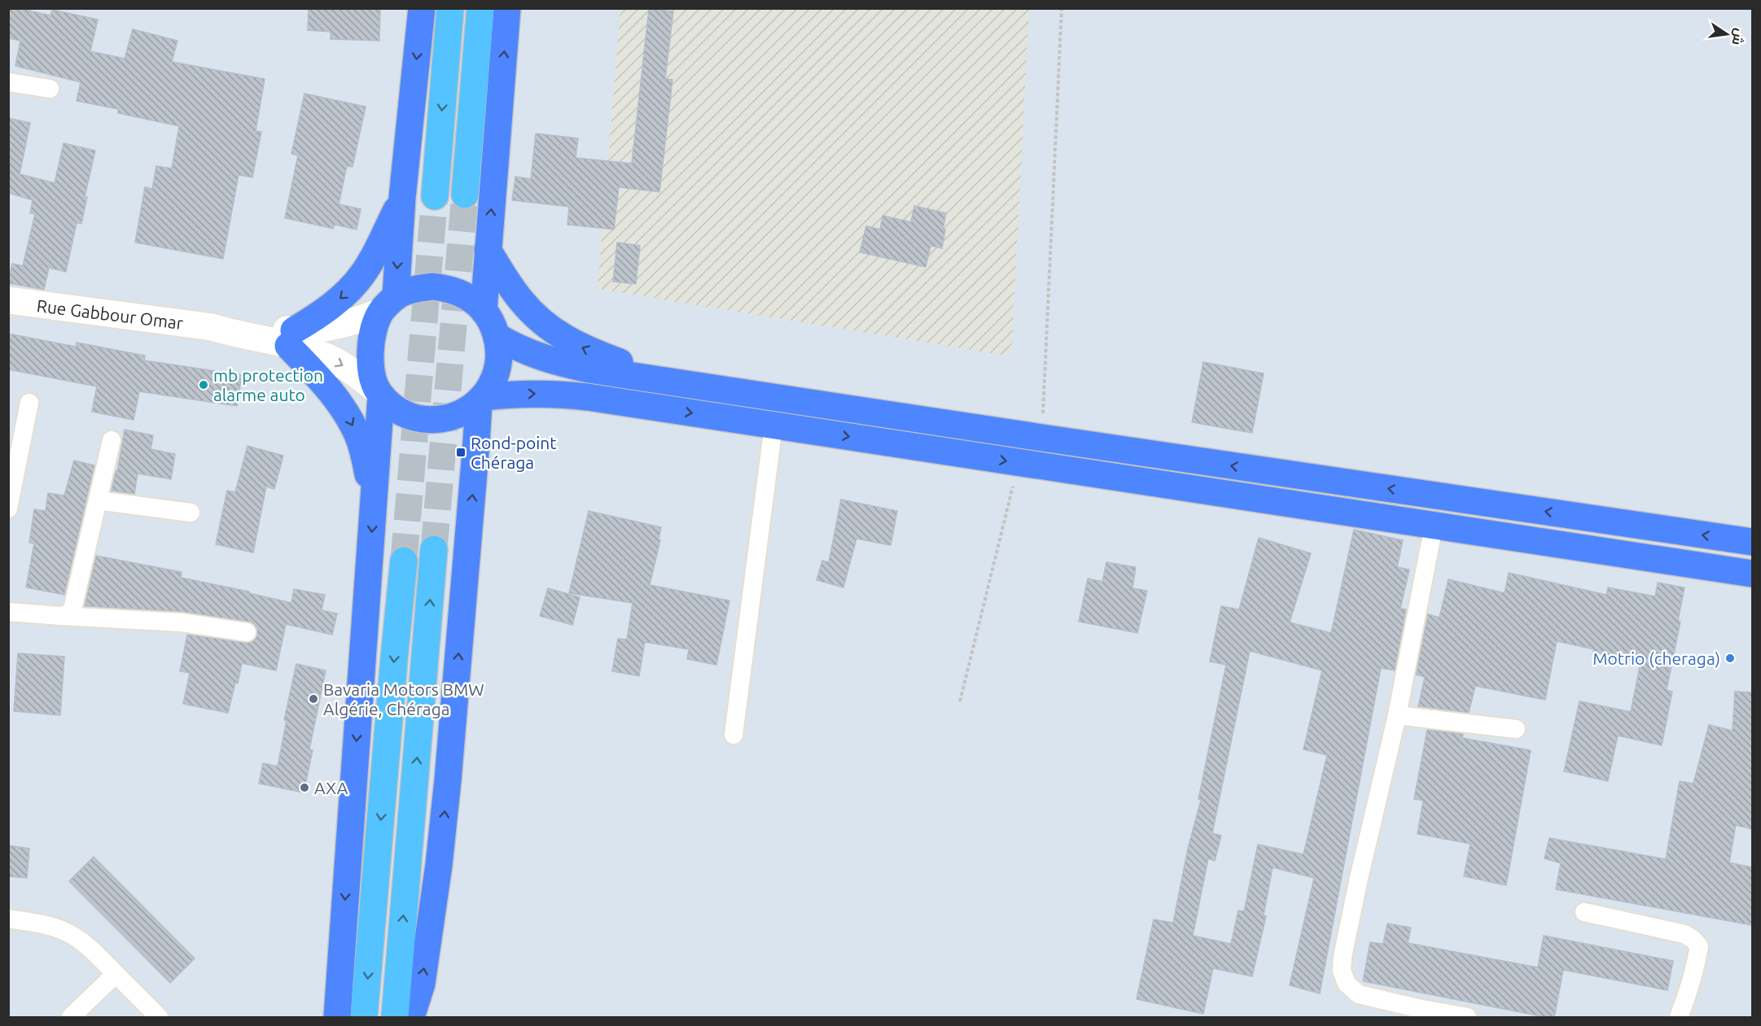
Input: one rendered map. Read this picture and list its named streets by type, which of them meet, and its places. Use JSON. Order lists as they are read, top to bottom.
{
  "streets": {
    "main road": ["Rue Gabbour Omar"]
  },
  "places": {
    "other": [
      "mb protection alarme auto",
      "Motrio (cheraga)",
      "Bavaria Motors BMW Algérie, Chéraga",
      "AXA"
    ],
    "transit": ["Rond-point Chéraga"]
  },
  "north": "right"
}
